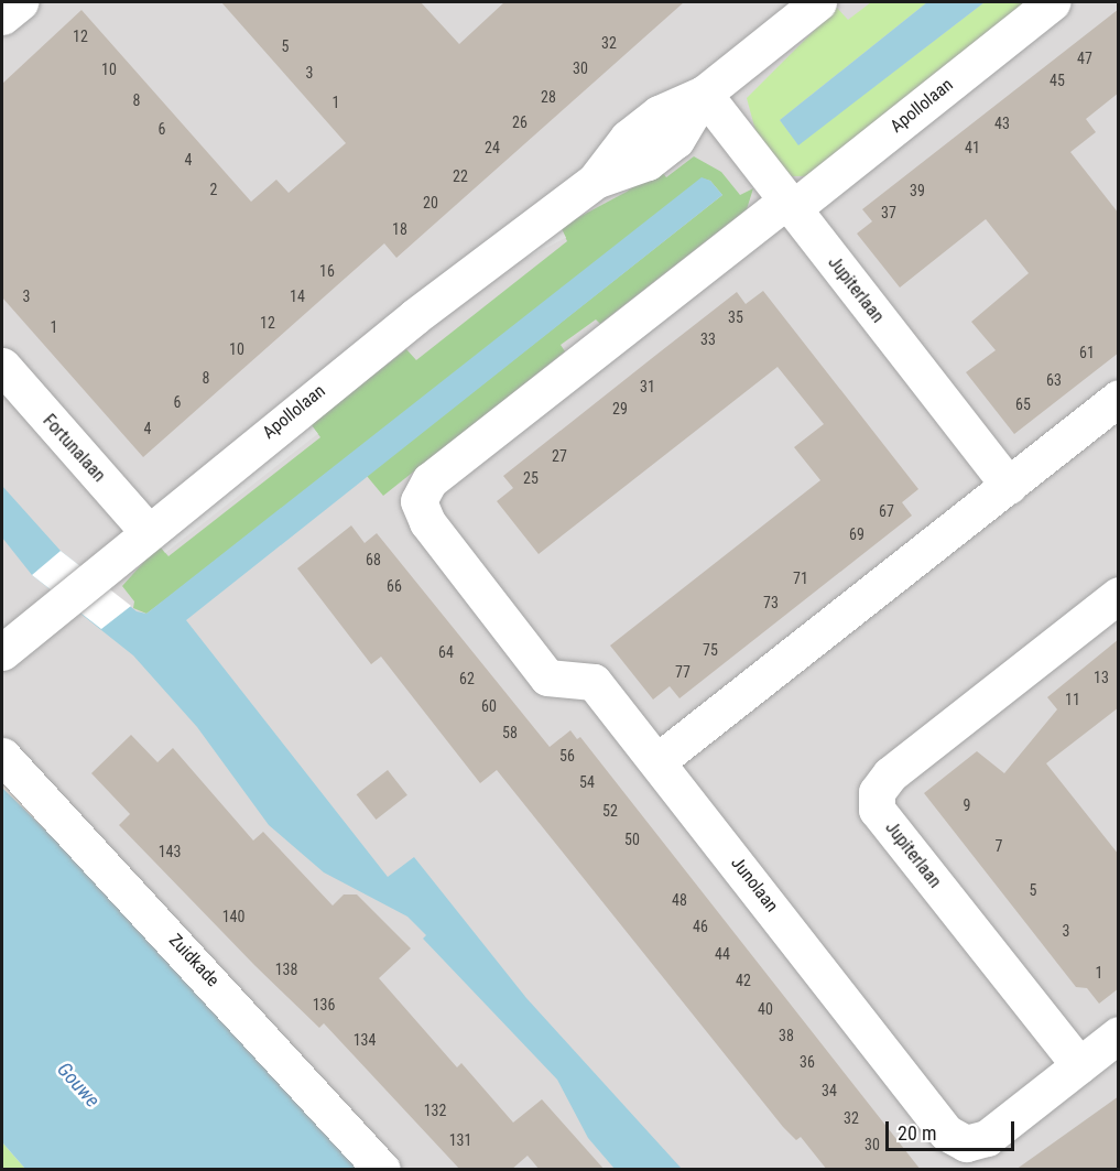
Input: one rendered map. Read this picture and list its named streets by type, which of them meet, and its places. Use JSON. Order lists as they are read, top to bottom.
{
  "streets": {
    "street": [
      "Apollolaan",
      "Jupiterlaan",
      "Fortunalaan",
      "Junolaan",
      "Zuidkade"
    ]
  },
  "crossings": [
    ["Apollolaan", "Jupiterlaan"],
    ["Apollolaan", "Fortunalaan"],
    ["Apollolaan", "Junolaan"],
    ["Jupiterlaan", "Junolaan"]
  ],
  "water": ["Gouwe"],
  "house_numbers": [
    "12",
    "32",
    "5",
    "47",
    "30",
    "10",
    "3",
    "45",
    "28",
    "8",
    "1",
    "26",
    "43",
    "6",
    "24",
    "41",
    "4",
    "22",
    "2",
    "39",
    "20",
    "37",
    "18",
    "16",
    "3",
    "14",
    "35",
    "12",
    "1",
    "33",
    "10",
    "61",
    "8",
    "63",
    "31",
    "6",
    "65",
    "29",
    "4",
    "27",
    "25",
    "67",
    "69",
    "68",
    "71",
    "66",
    "73",
    "75",
    "64",
    "77",
    "13",
    "62",
    "11",
    "60",
    "58",
    "56",
    "54",
    "9",
    "52",
    "50",
    "7",
    "143",
    "5",
    "48",
    "140",
    "46",
    "3",
    "44",
    "138",
    "1",
    "42",
    "136",
    "40",
    "38",
    "134",
    "36",
    "34",
    "132",
    "32",
    "131",
    "30"
  ],
  "scale_bar": "20 m"
}
